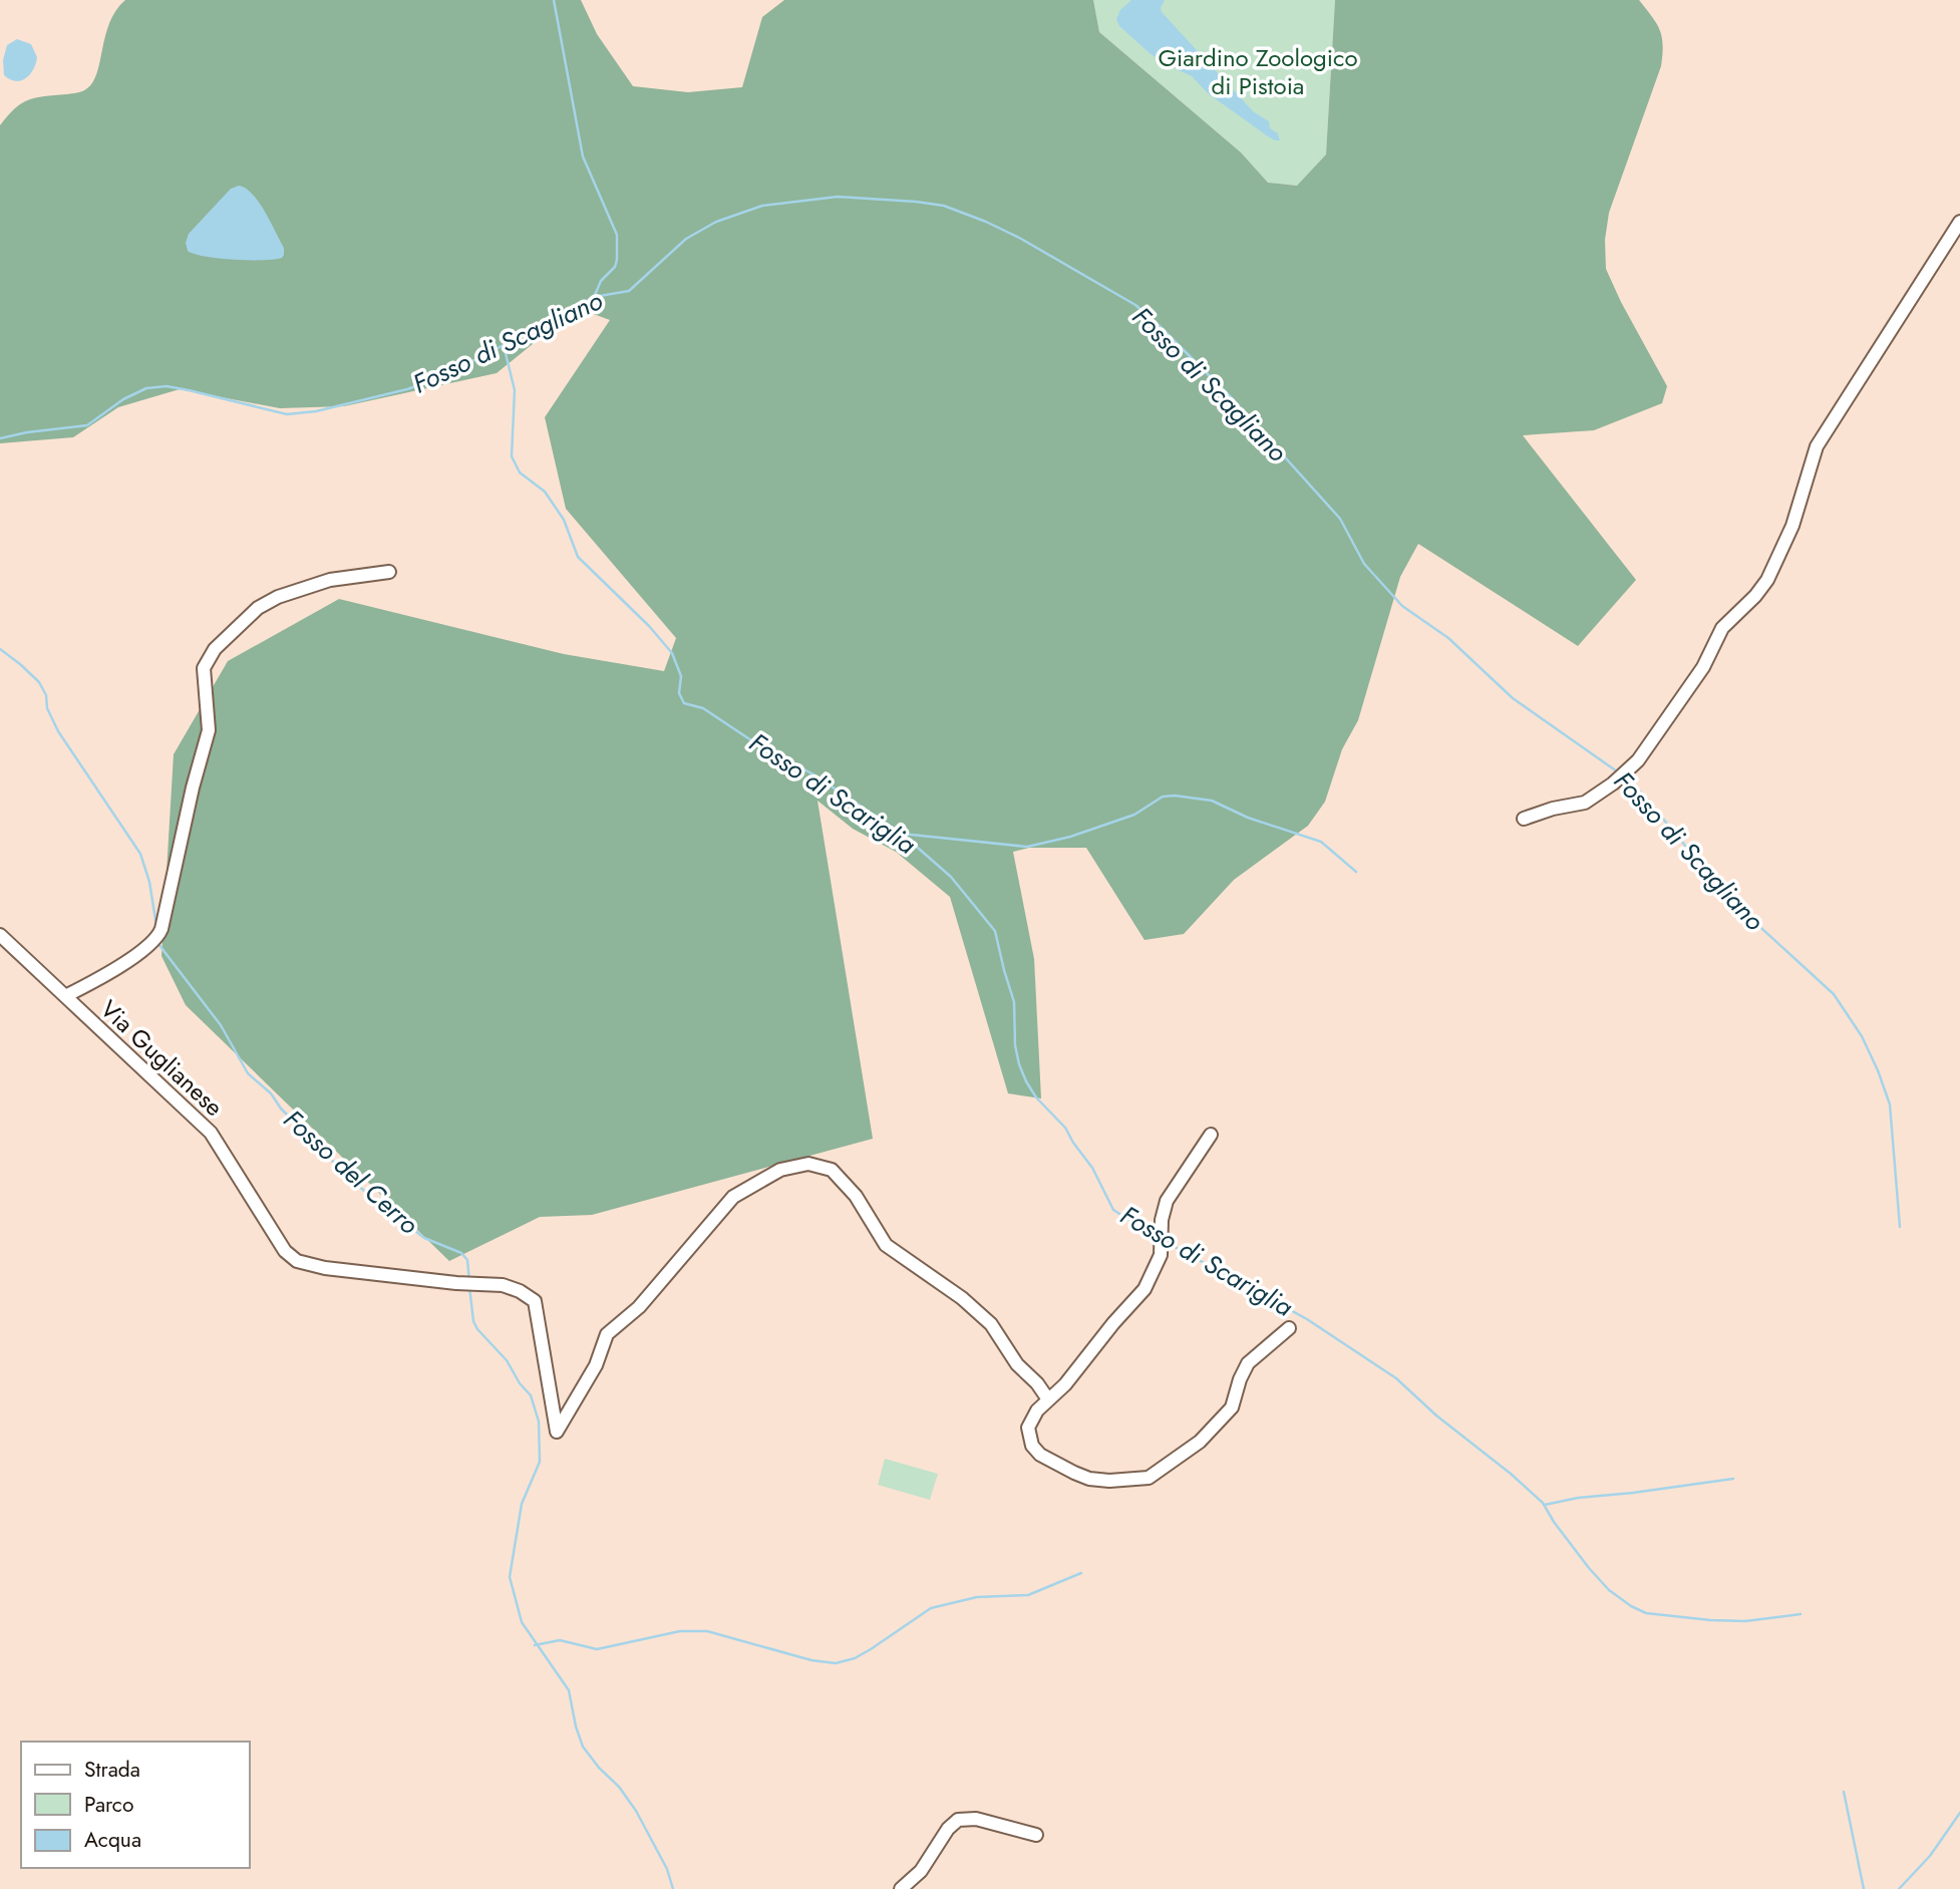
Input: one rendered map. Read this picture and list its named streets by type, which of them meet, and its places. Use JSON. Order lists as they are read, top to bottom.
{
  "streets": {
    "street": ["Via Guglianese"]
  },
  "water": ["Fosso di Scagliano", "Fosso di Scariglia", "Fosso del Cerro"],
  "parks": ["Giardino Zoologico di Pistoia"],
  "legend": ["Strada", "Parco", "Acqua"]
}
